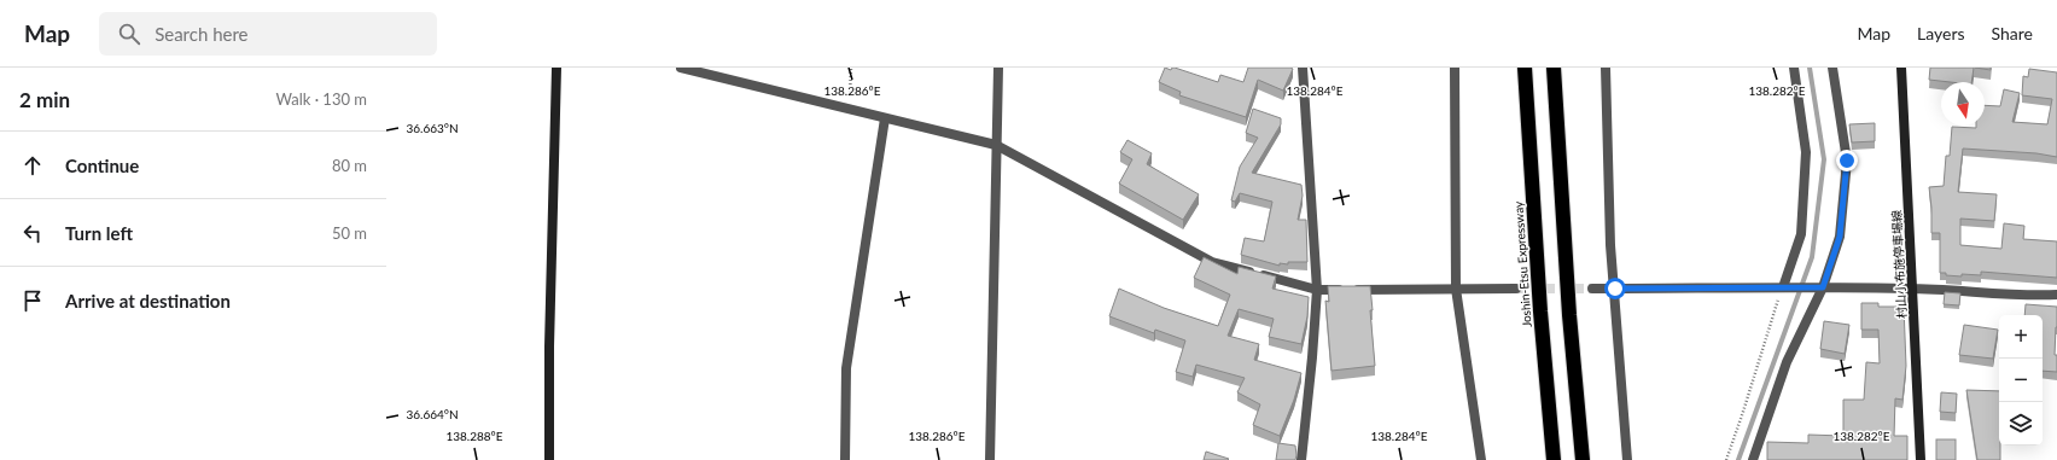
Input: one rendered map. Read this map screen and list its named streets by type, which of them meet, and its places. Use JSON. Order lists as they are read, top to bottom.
{
  "streets": {
    "highway": ["Joshin-Etsu Expressway"],
    "main road": ["村山小布施停車場線"]
  },
  "north": "bottom",
  "page": {
    "header": "Map",
    "search": "Search here",
    "nav": ["Map", "Layers", "Share"],
    "heading": ["2 min", "Walk · 130 m"],
    "list": [
      ["Continue", "80 m"],
      ["Turn left", "50 m"],
      "Arrive at destination"
    ],
    "map_buttons": ["+", "−"]
  },
  "coordinates": [
    "138.286°E",
    "138.284°E",
    "138.282°E",
    "36.663°N",
    "36.664°N",
    "138.288°E"
  ]
}
